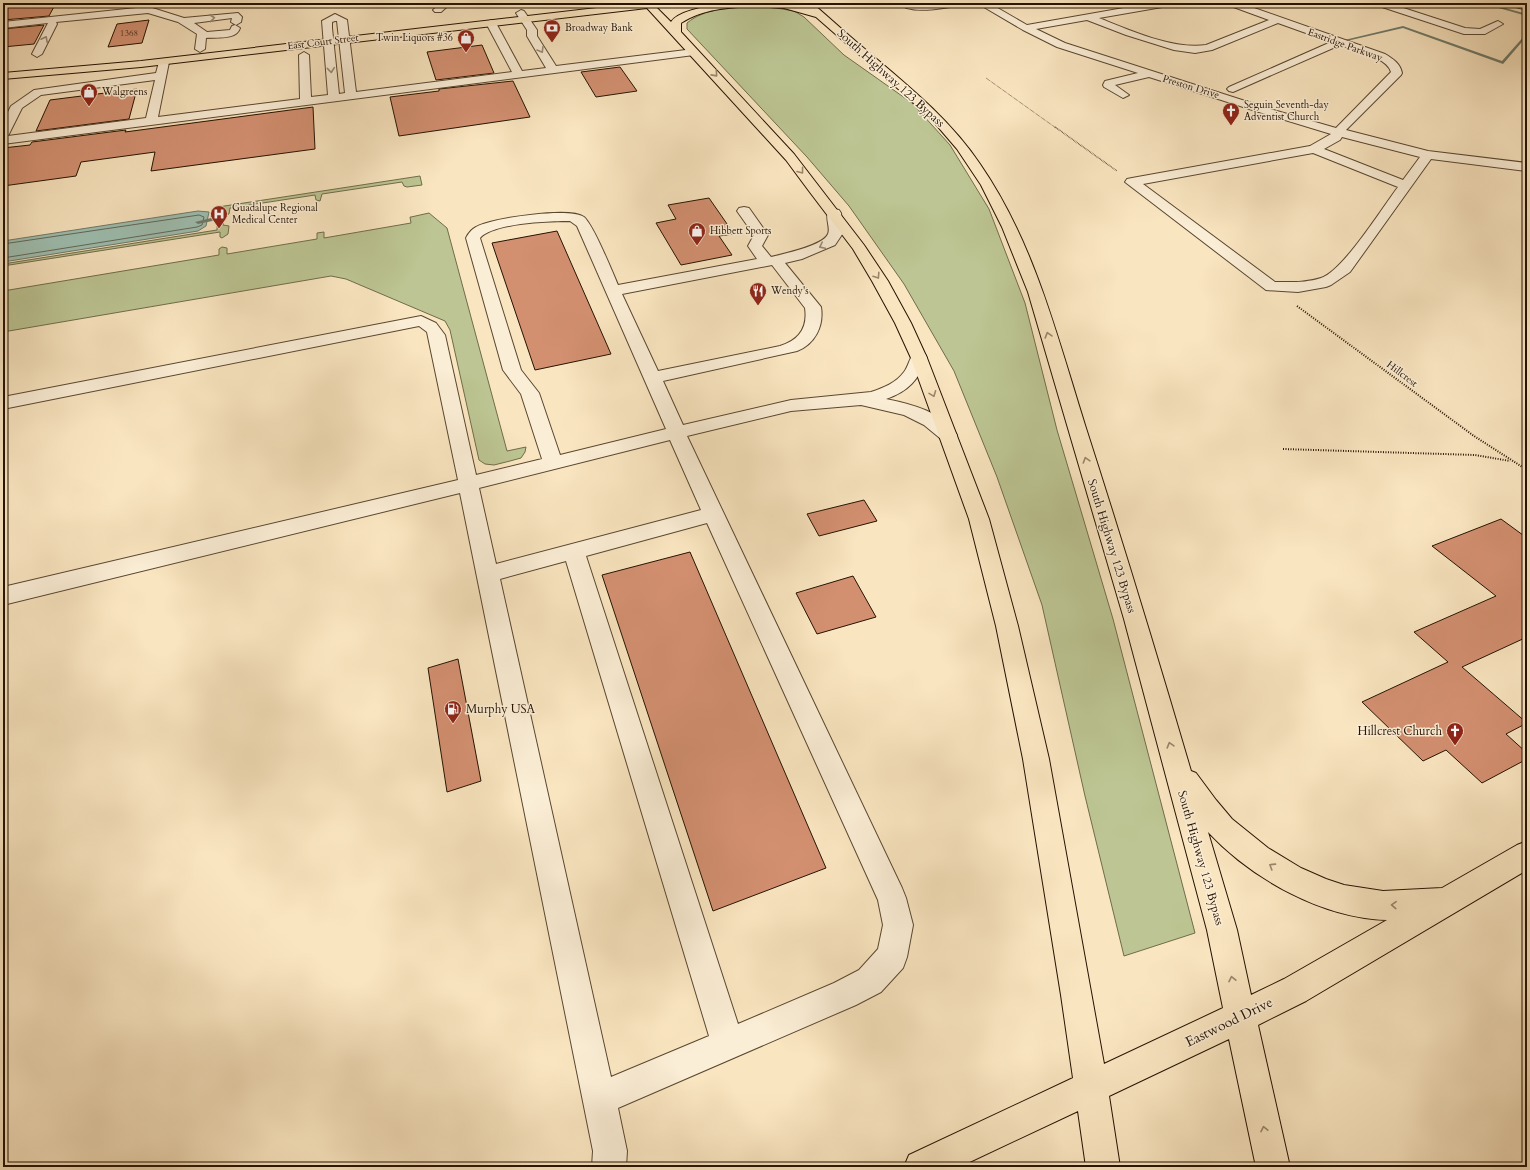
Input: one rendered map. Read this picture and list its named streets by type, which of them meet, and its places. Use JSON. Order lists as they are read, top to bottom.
{
  "streets": {
    "main road": ["East Court Street", "South Highway 123 Bypass", "Eastwood Drive"],
    "street": ["Eastridge Parkway", "Preston Drive"],
    "path": ["Hillcrest"]
  },
  "crossings": [
    ["Eastridge Parkway", "Preston Drive"],
    ["South Highway 123 Bypass", "Eastwood Drive"]
  ],
  "places": {
    "bank": ["Broadway Bank"],
    "shop": ["Twin Liquors #36", "Walgreens", "Hibbett Sports"],
    "church": ["Seguin Seventh-day Adventist Church", "Hillcrest Church"],
    "hospital": ["Guadalupe Regional Medical Center"],
    "restaurant": ["Wendy's"],
    "fuel station": ["Murphy USA"]
  },
  "house_numbers": ["1368"]
}
